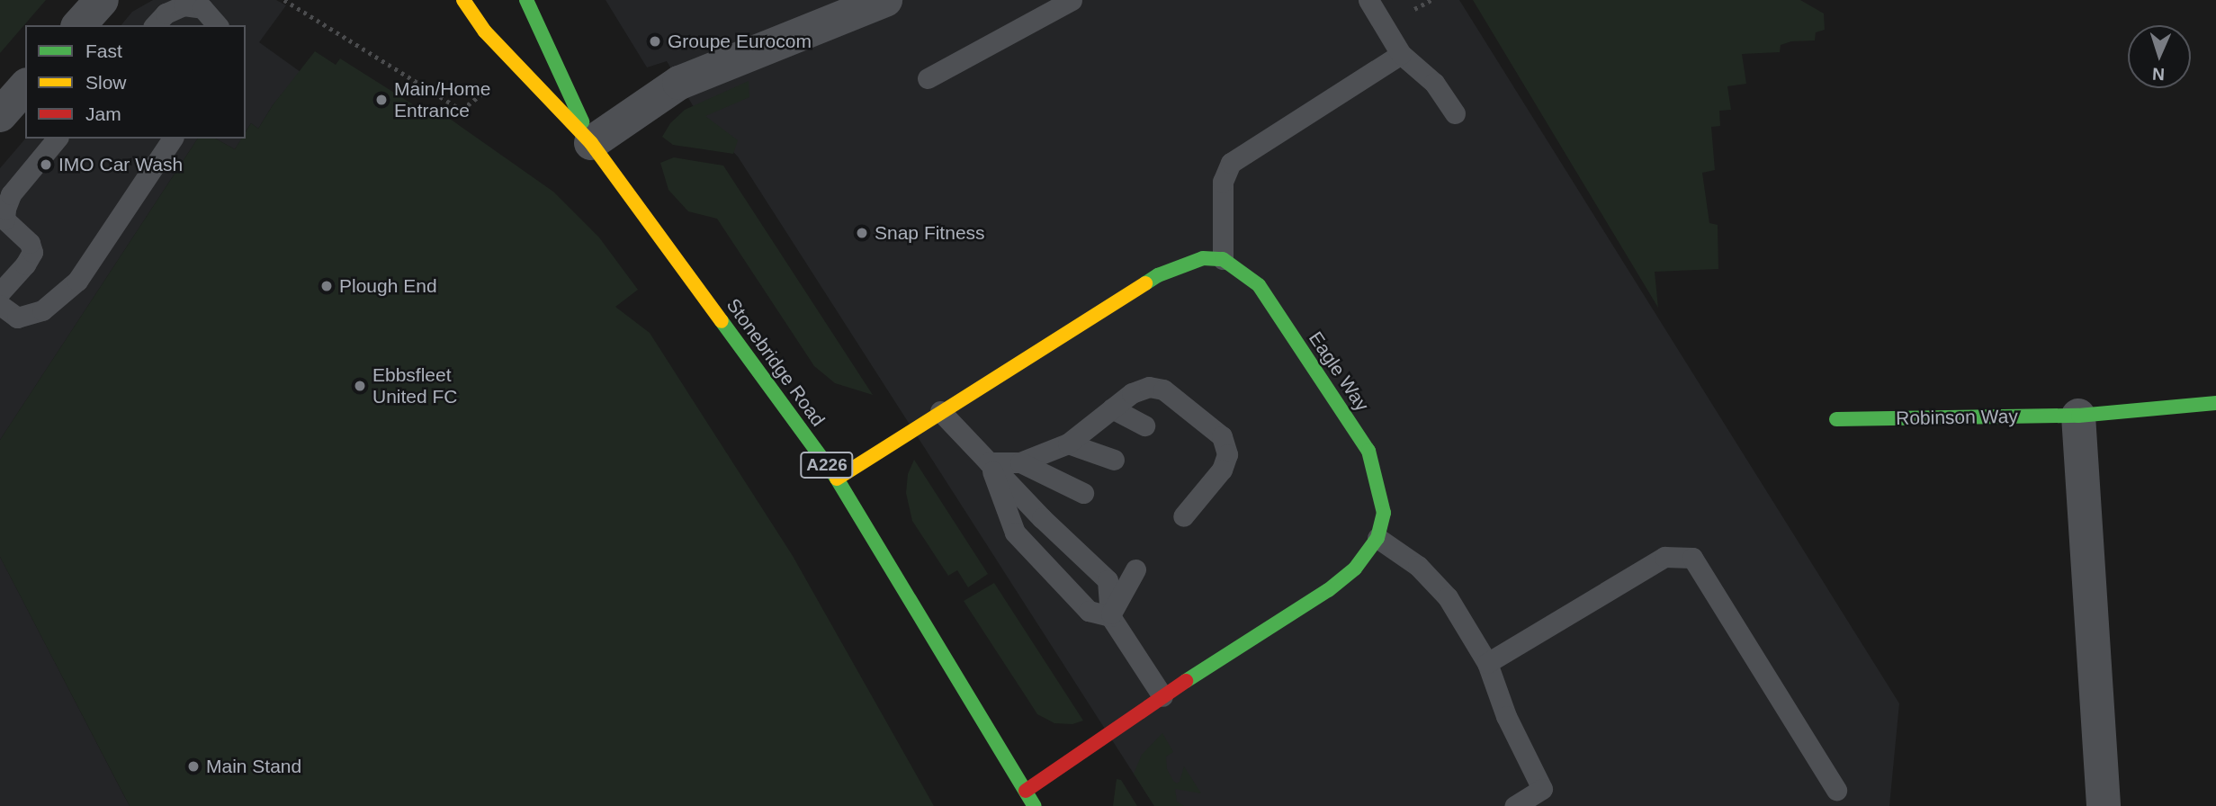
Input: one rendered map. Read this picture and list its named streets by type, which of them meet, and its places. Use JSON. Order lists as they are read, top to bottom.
{
  "streets": {
    "street": [
      "Stonebridge Road",
      "Eagle Way",
      "Robinson Way",
      "A226"
    ]
  },
  "crossings": [
    ["Stonebridge Road", "Eagle Way"]
  ],
  "places": [
    "Groupe Eurocom",
    "Main/Home Entrance",
    "IMO Car Wash",
    "Snap Fitness",
    "Plough End",
    "Ebbsfleet United FC",
    "Main Stand"
  ],
  "legend": ["Fast", "Slow", "Jam"],
  "north": "bottom"
}
